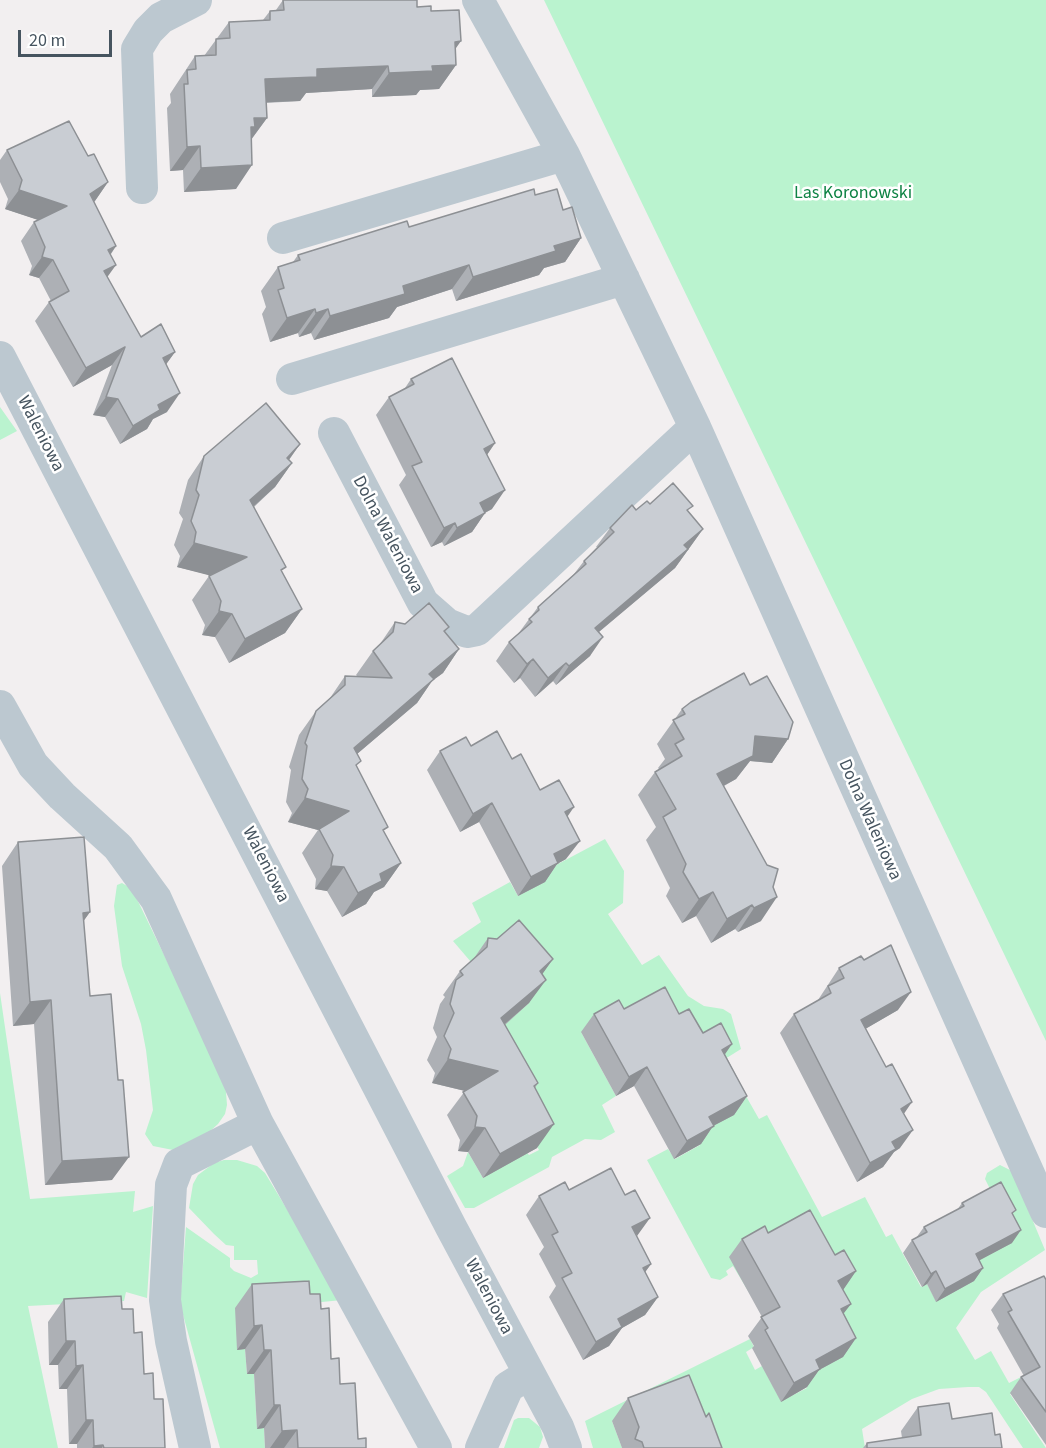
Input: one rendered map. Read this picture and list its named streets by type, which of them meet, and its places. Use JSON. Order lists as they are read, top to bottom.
{
  "streets": {
    "street": ["Waleniowa", "Dolna Waleniowa"]
  },
  "parks": ["Las Koronowski"],
  "scale_bar": "20 m"
}
